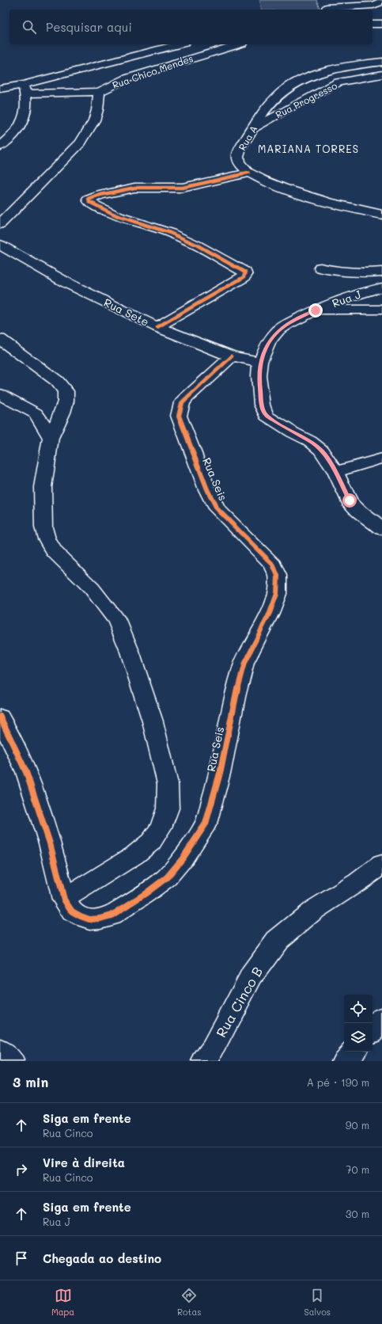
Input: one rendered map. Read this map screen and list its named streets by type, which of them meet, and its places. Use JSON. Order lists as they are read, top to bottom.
{
  "streets": {
    "street": [
      "Rua Chico Mendes",
      "Rua Progresso",
      "Rua A",
      "Rua J",
      "Rua Sete",
      "Rua Seis",
      "Rua Cinco B"
    ]
  },
  "crossings": [
    ["Rua Progresso", "Rua A"],
    ["Rua J", "Rua Sete"],
    ["Rua Sete", "Rua Seis"]
  ],
  "districts": ["MARIANA TORRES"],
  "page": {
    "search": "Pesquisar aqui",
    "heading": ["3 min", "A pé · 190 m"],
    "list": [
      ["Siga em frente", "Rua Cinco", "90 m"],
      ["Vire à direita", "Rua Cinco", "70 m"],
      ["Siga em frente", "Rua J", "30 m"],
      "Chegada ao destino"
    ],
    "nav": ["Mapa", "Rotas", "Salvos"]
  }
}
